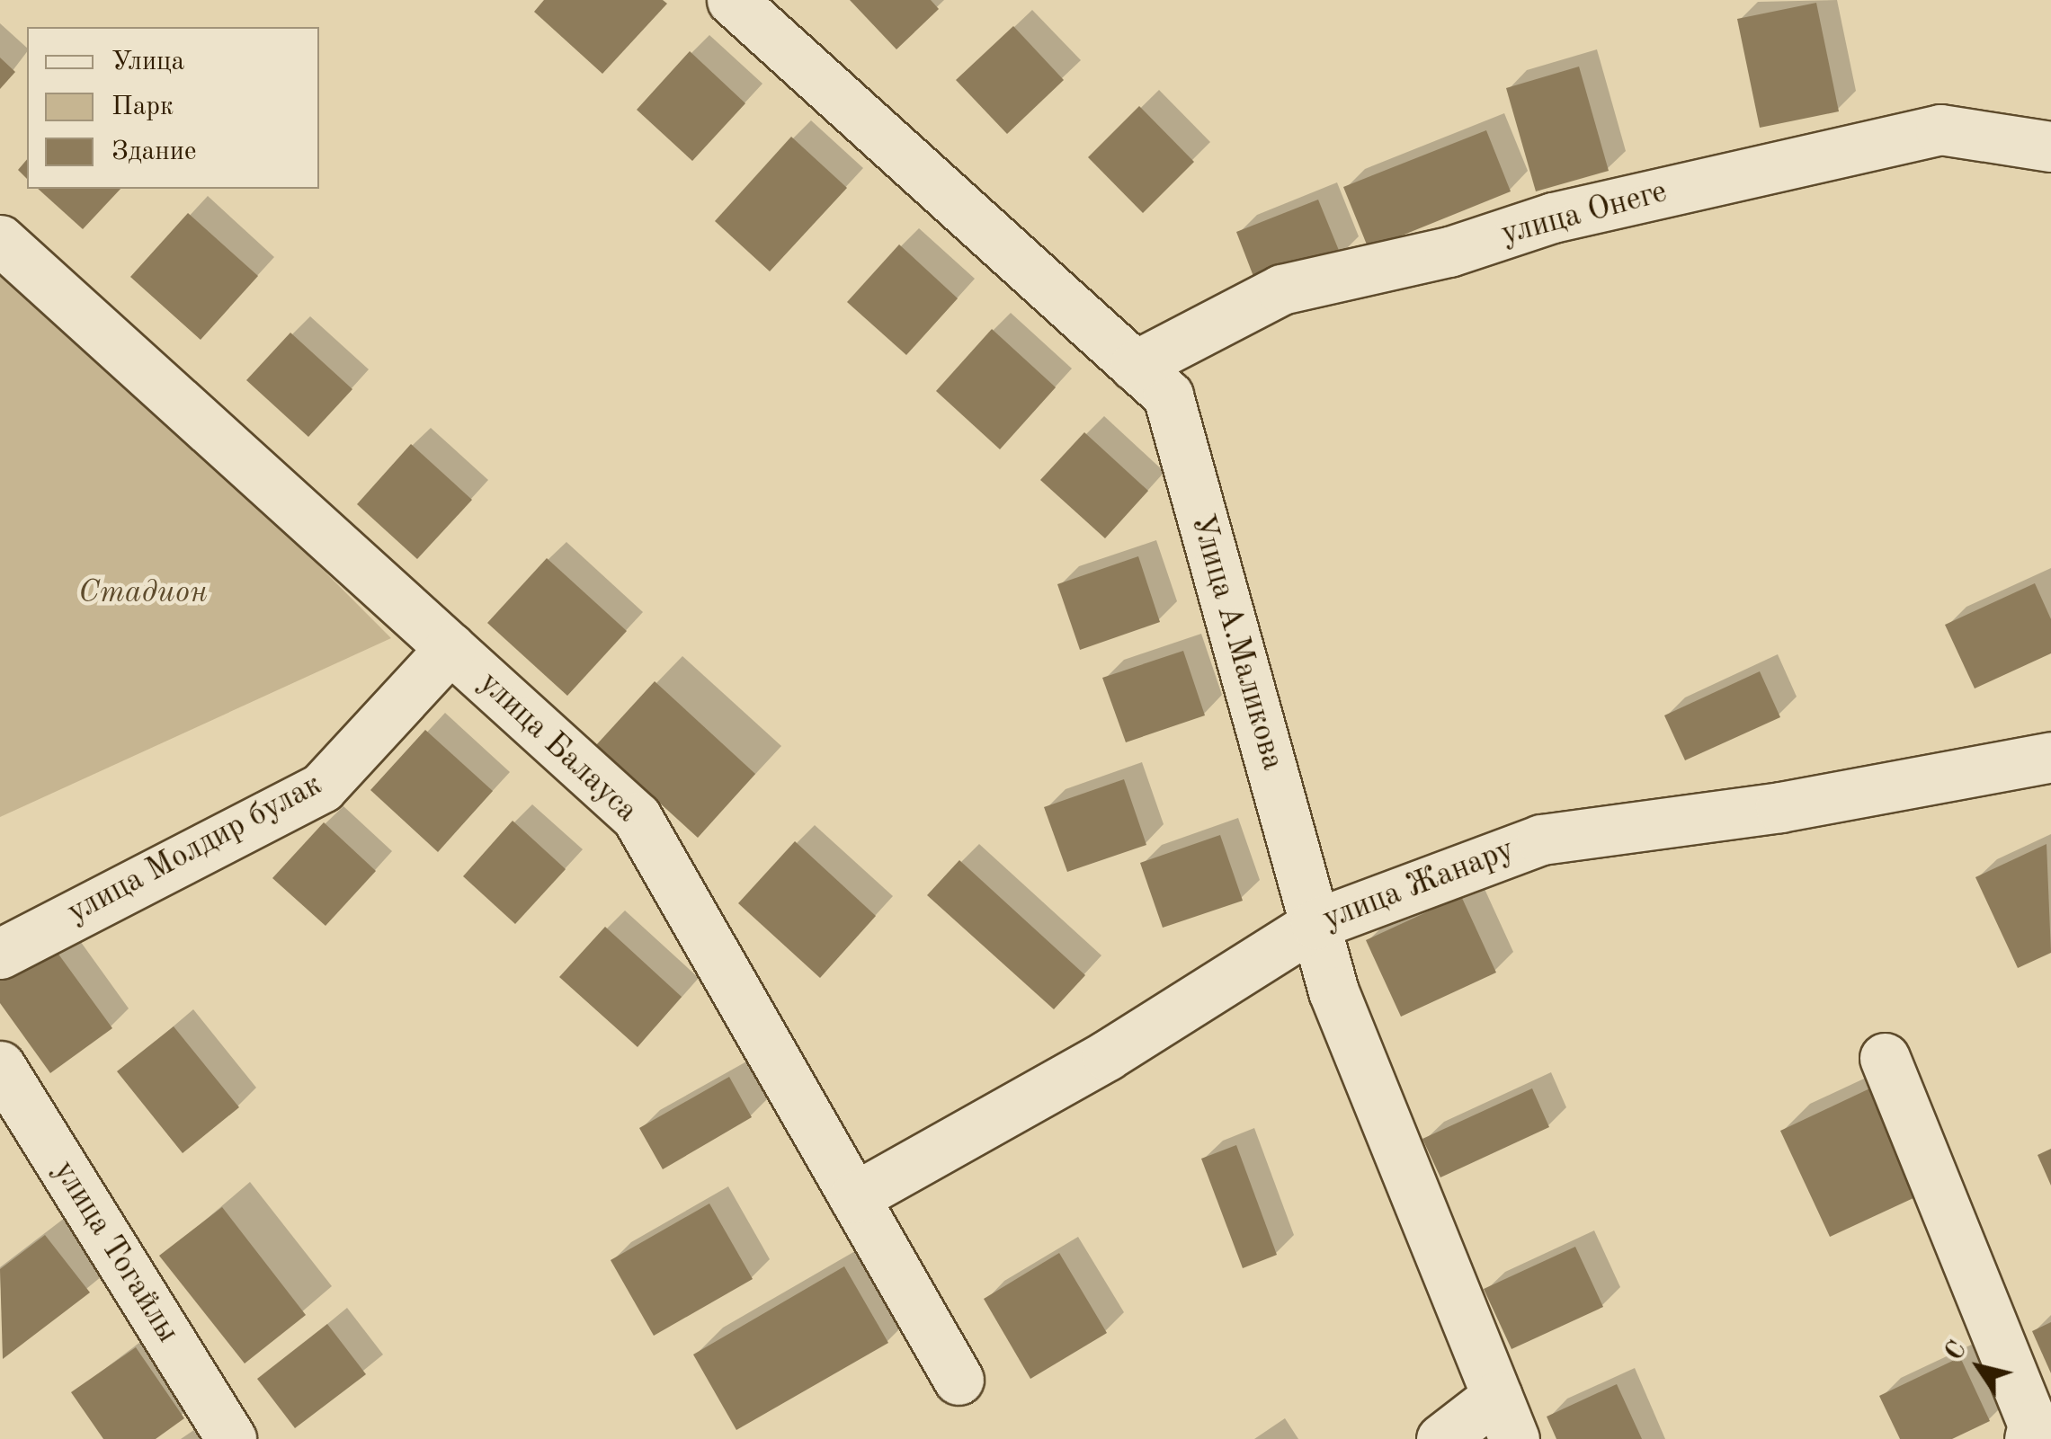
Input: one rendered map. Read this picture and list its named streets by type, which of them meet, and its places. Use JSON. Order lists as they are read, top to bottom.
{
  "streets": {
    "street": [
      "улица Онеге",
      "Улица А.Маликова",
      "улица Балауса",
      "улица Молдир булак",
      "улица Жанару",
      "улица Тогайлы"
    ]
  },
  "crossings": [
    ["улица Онеге", "Улица А.Маликова"],
    ["Улица А.Маликова", "улица Жанару"],
    ["улица Балауса", "улица Молдир булак"],
    ["улица Балауса", "улица Жанару"]
  ],
  "parks": ["Стадион"],
  "legend": ["Улица", "Парк", "Здание"],
  "north": "top left"
}
